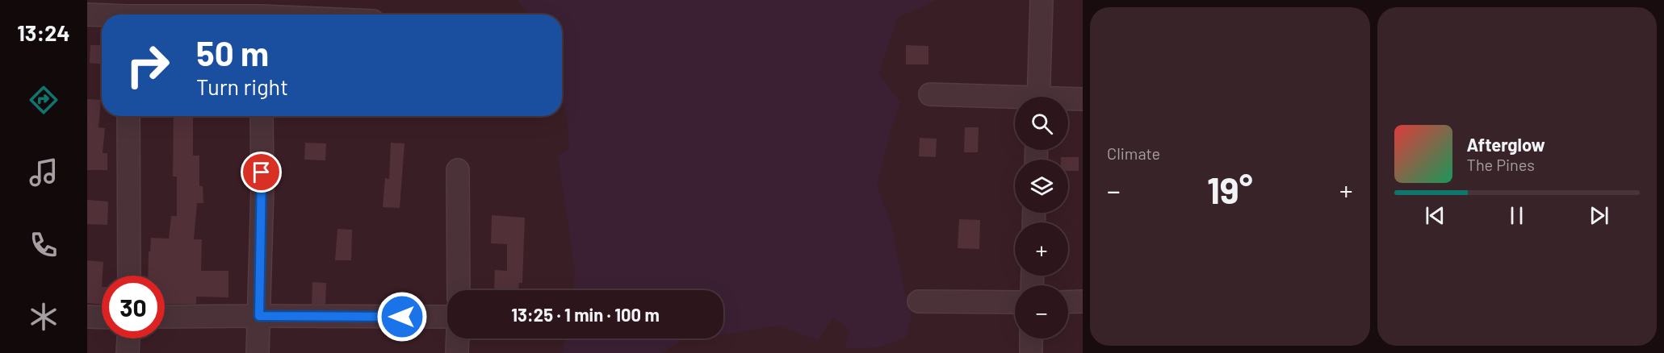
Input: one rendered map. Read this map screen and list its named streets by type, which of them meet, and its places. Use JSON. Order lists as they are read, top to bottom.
{
  "page": {
    "tabs": "13:24",
    "tile": "Climate",
    "turn": ["50 m", "Turn right"],
    "map_buttons": ["+", "−"],
    "song": ["Afterglow", "The Pines"],
    "heat": ["−", "19°", "+"],
    "limit": "30",
    "trip": "13:25 · 1 min · 100 m"
  }
}
